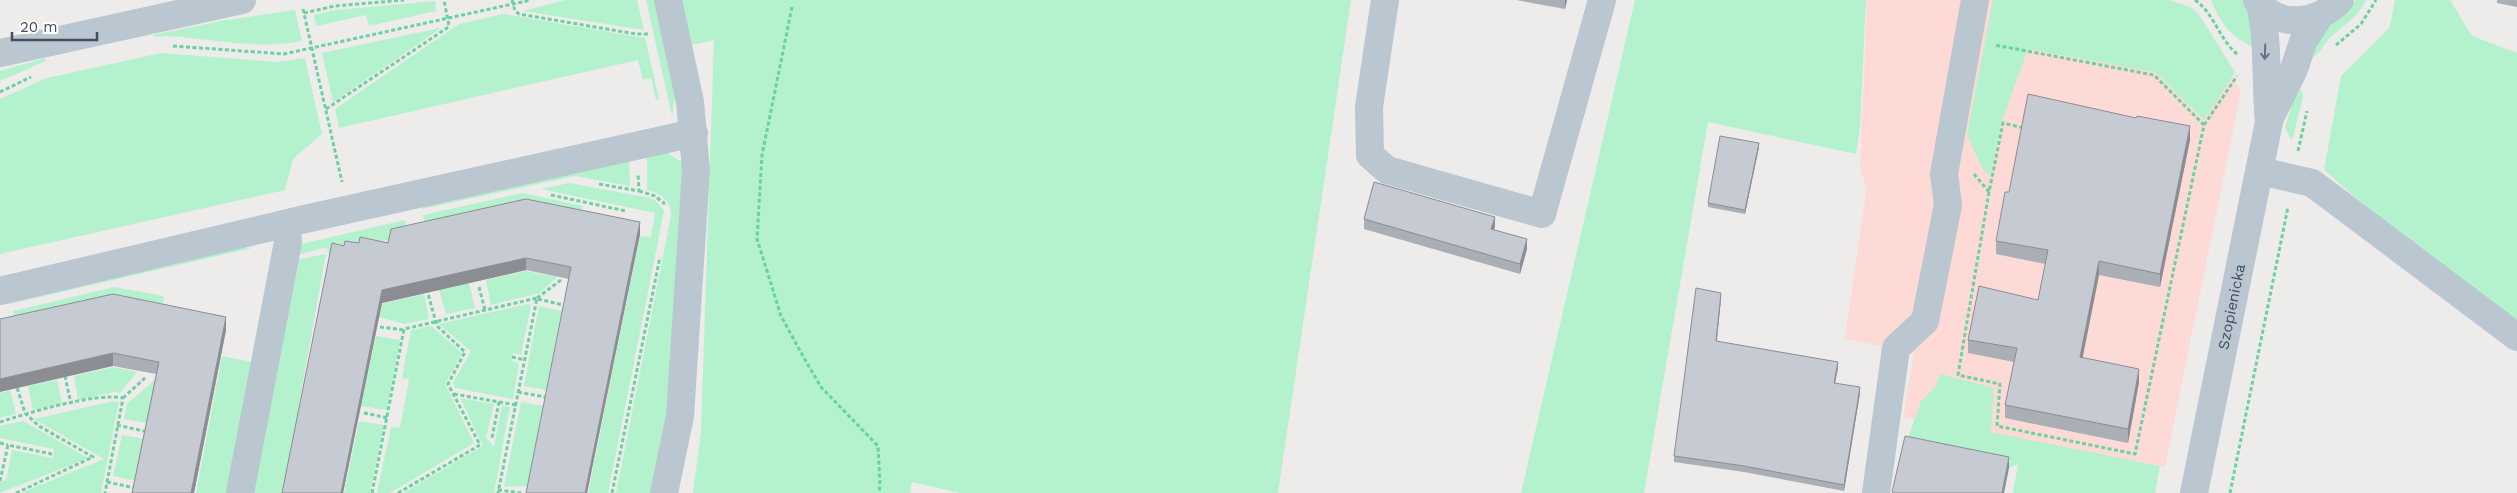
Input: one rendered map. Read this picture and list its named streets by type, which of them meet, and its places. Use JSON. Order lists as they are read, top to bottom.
{
  "streets": {
    "street": ["Szopienicka"]
  },
  "scale_bar": "20 m"
}
